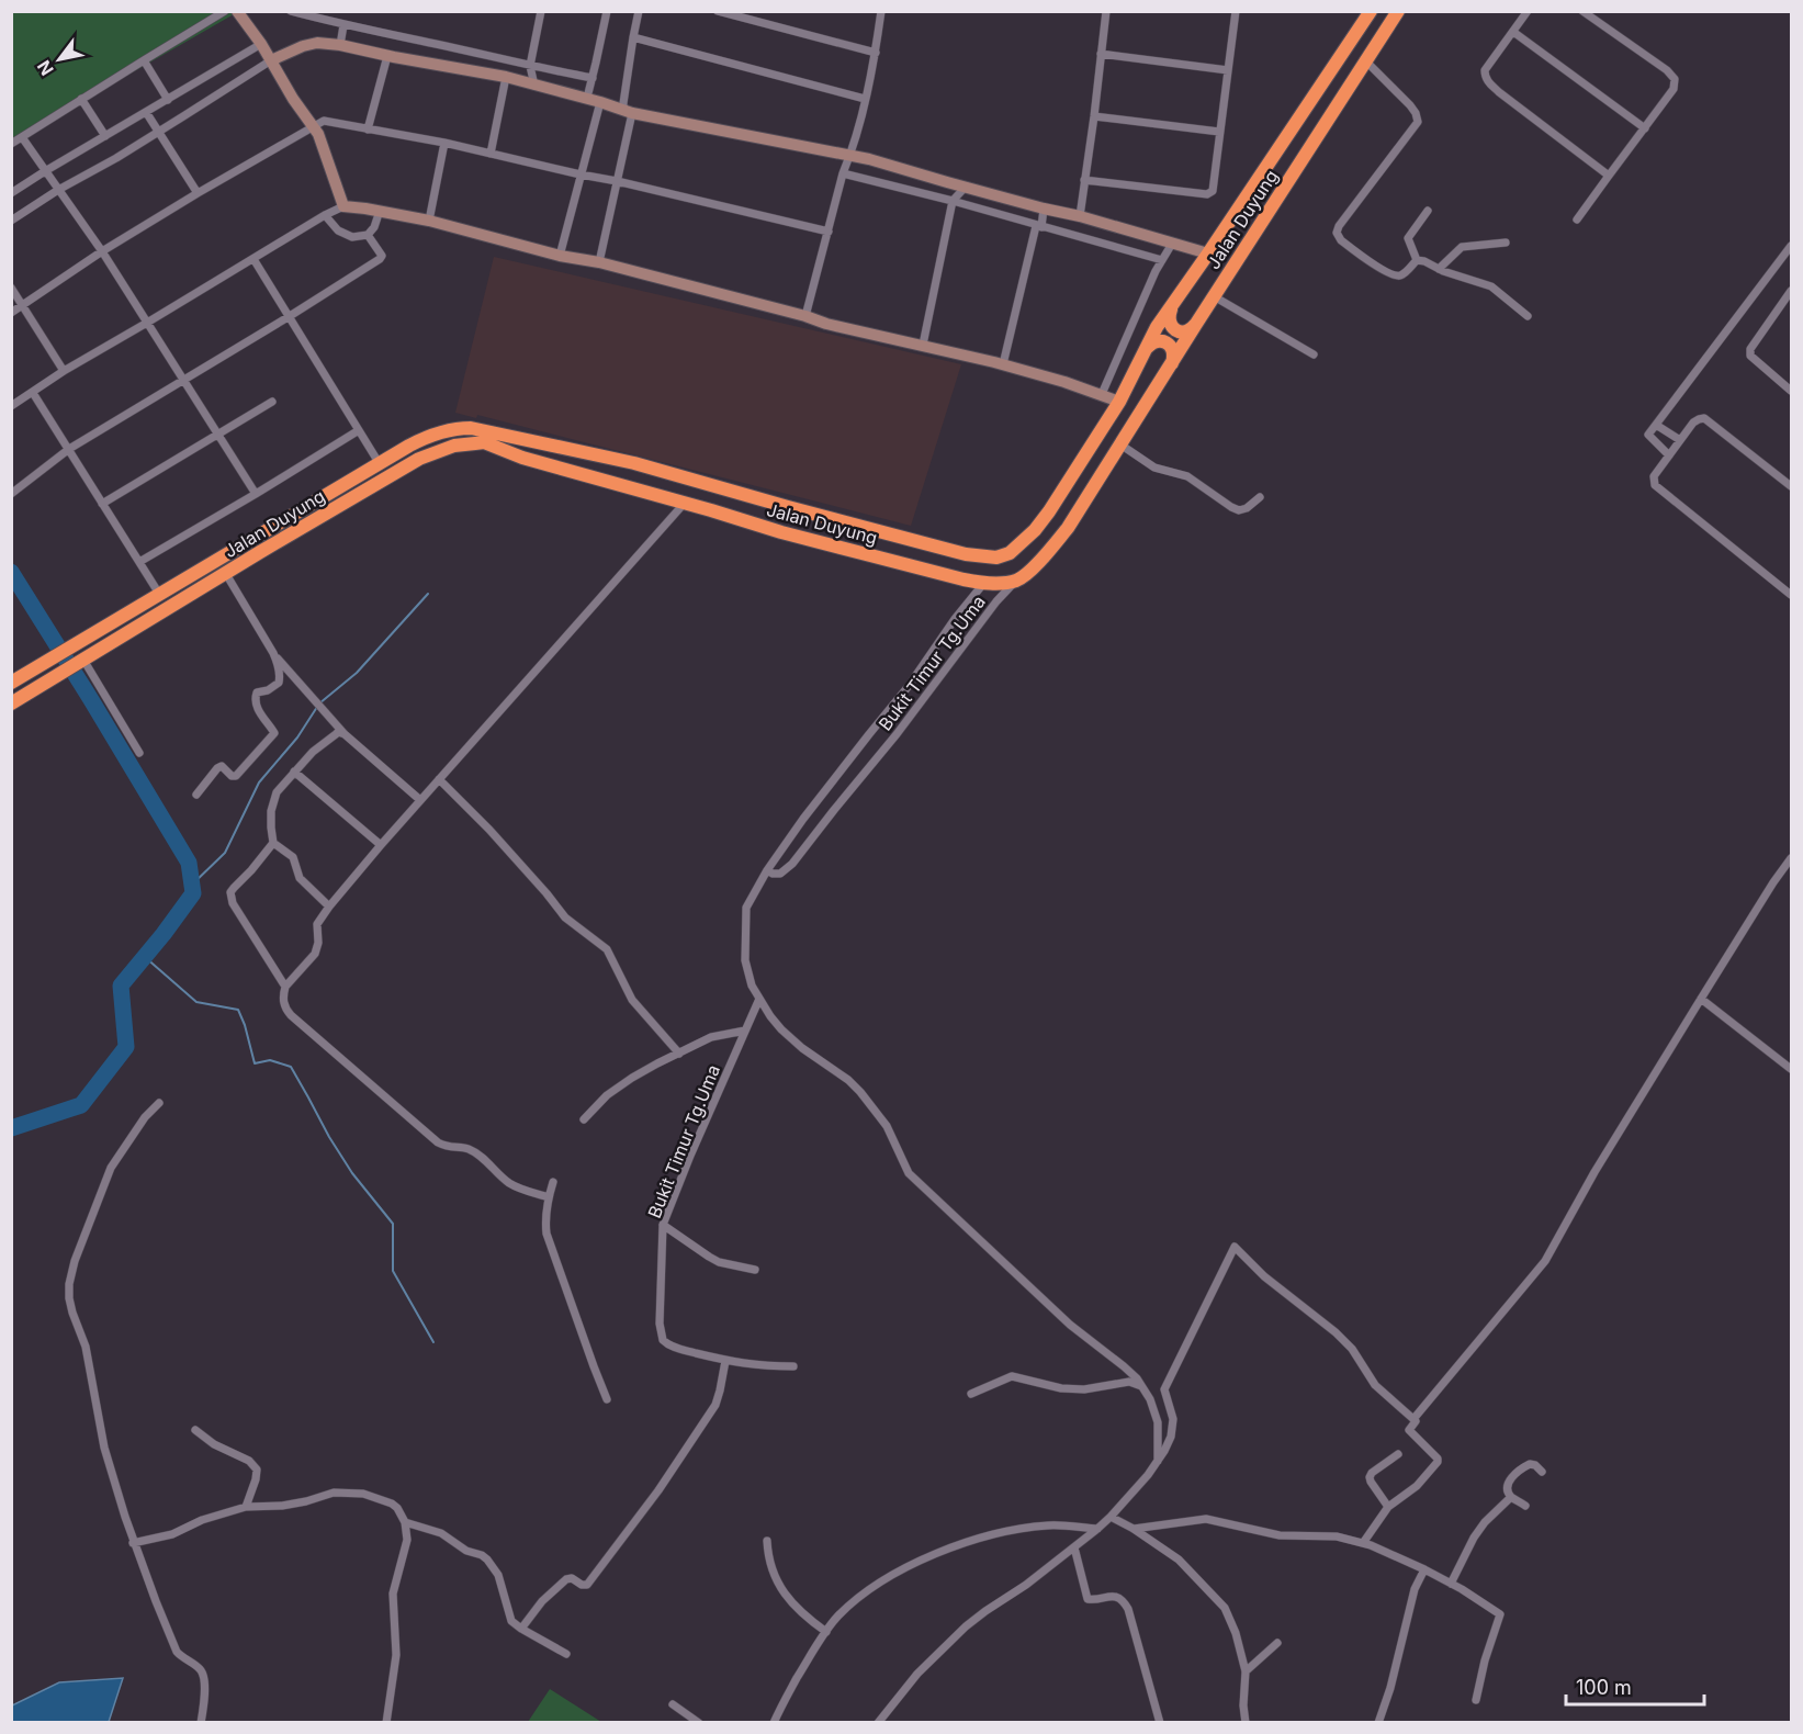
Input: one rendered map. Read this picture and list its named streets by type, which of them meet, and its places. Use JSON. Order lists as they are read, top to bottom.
{
  "streets": {
    "highway": ["Jalan Duyung"],
    "street": ["Bukit Timur Tg.Uma"]
  },
  "crossings": [
    ["Jalan Duyung", "Bukit Timur Tg.Uma"]
  ],
  "scale_bar": "100 m",
  "north": "bottom left"
}
